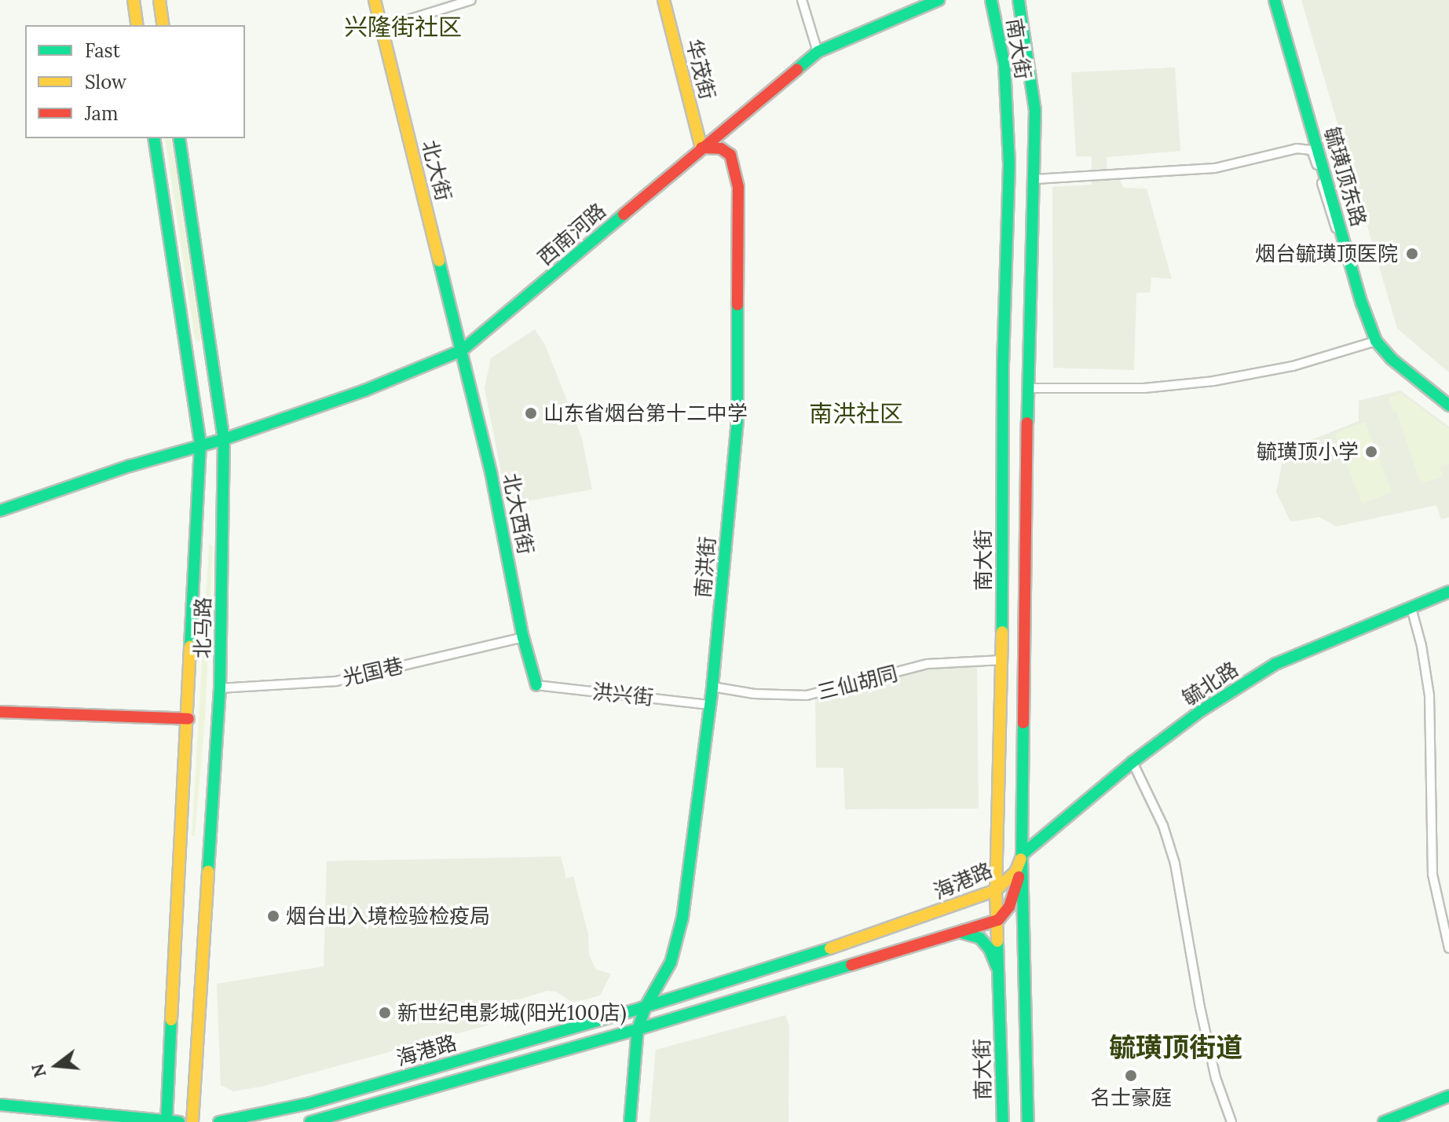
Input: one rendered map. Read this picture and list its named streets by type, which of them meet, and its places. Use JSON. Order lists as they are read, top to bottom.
{
  "streets": {
    "main road": [
      "南大街",
      "华茂街",
      "北大街",
      "毓璜顶东路",
      "西南河路",
      "北大西街",
      "南洪街",
      "北马路",
      "毓北路",
      "海港路"
    ],
    "street": ["光国巷", "三仙胡同", "洪兴街"]
  },
  "crossings": [
    ["南大街", "三仙胡同"],
    ["南大街", "毓北路"],
    ["南大街", "海港路"],
    ["华茂街", "西南河路"],
    ["华茂街", "南洪街"],
    ["北大街", "西南河路"],
    ["北大街", "北大西街"],
    ["西南河路", "北大西街"],
    ["西南河路", "南洪街"],
    ["西南河路", "北马路"],
    ["北大西街", "光国巷"],
    ["北大西街", "洪兴街"],
    ["南洪街", "三仙胡同"],
    ["南洪街", "洪兴街"],
    ["南洪街", "海港路"],
    ["北马路", "光国巷"],
    ["毓北路", "海港路"]
  ],
  "districts": ["兴隆街社区", "南洪社区", "毓璜顶街道"],
  "places": [
    "烟台毓璜顶医院",
    "山东省烟台第十二中学",
    "毓璜顶小学",
    "烟台出入境检验检疫局",
    "新世纪电影城(阳光100店)",
    "名士豪庭"
  ],
  "legend": ["Fast", "Slow", "Jam"],
  "north": "left"
}
